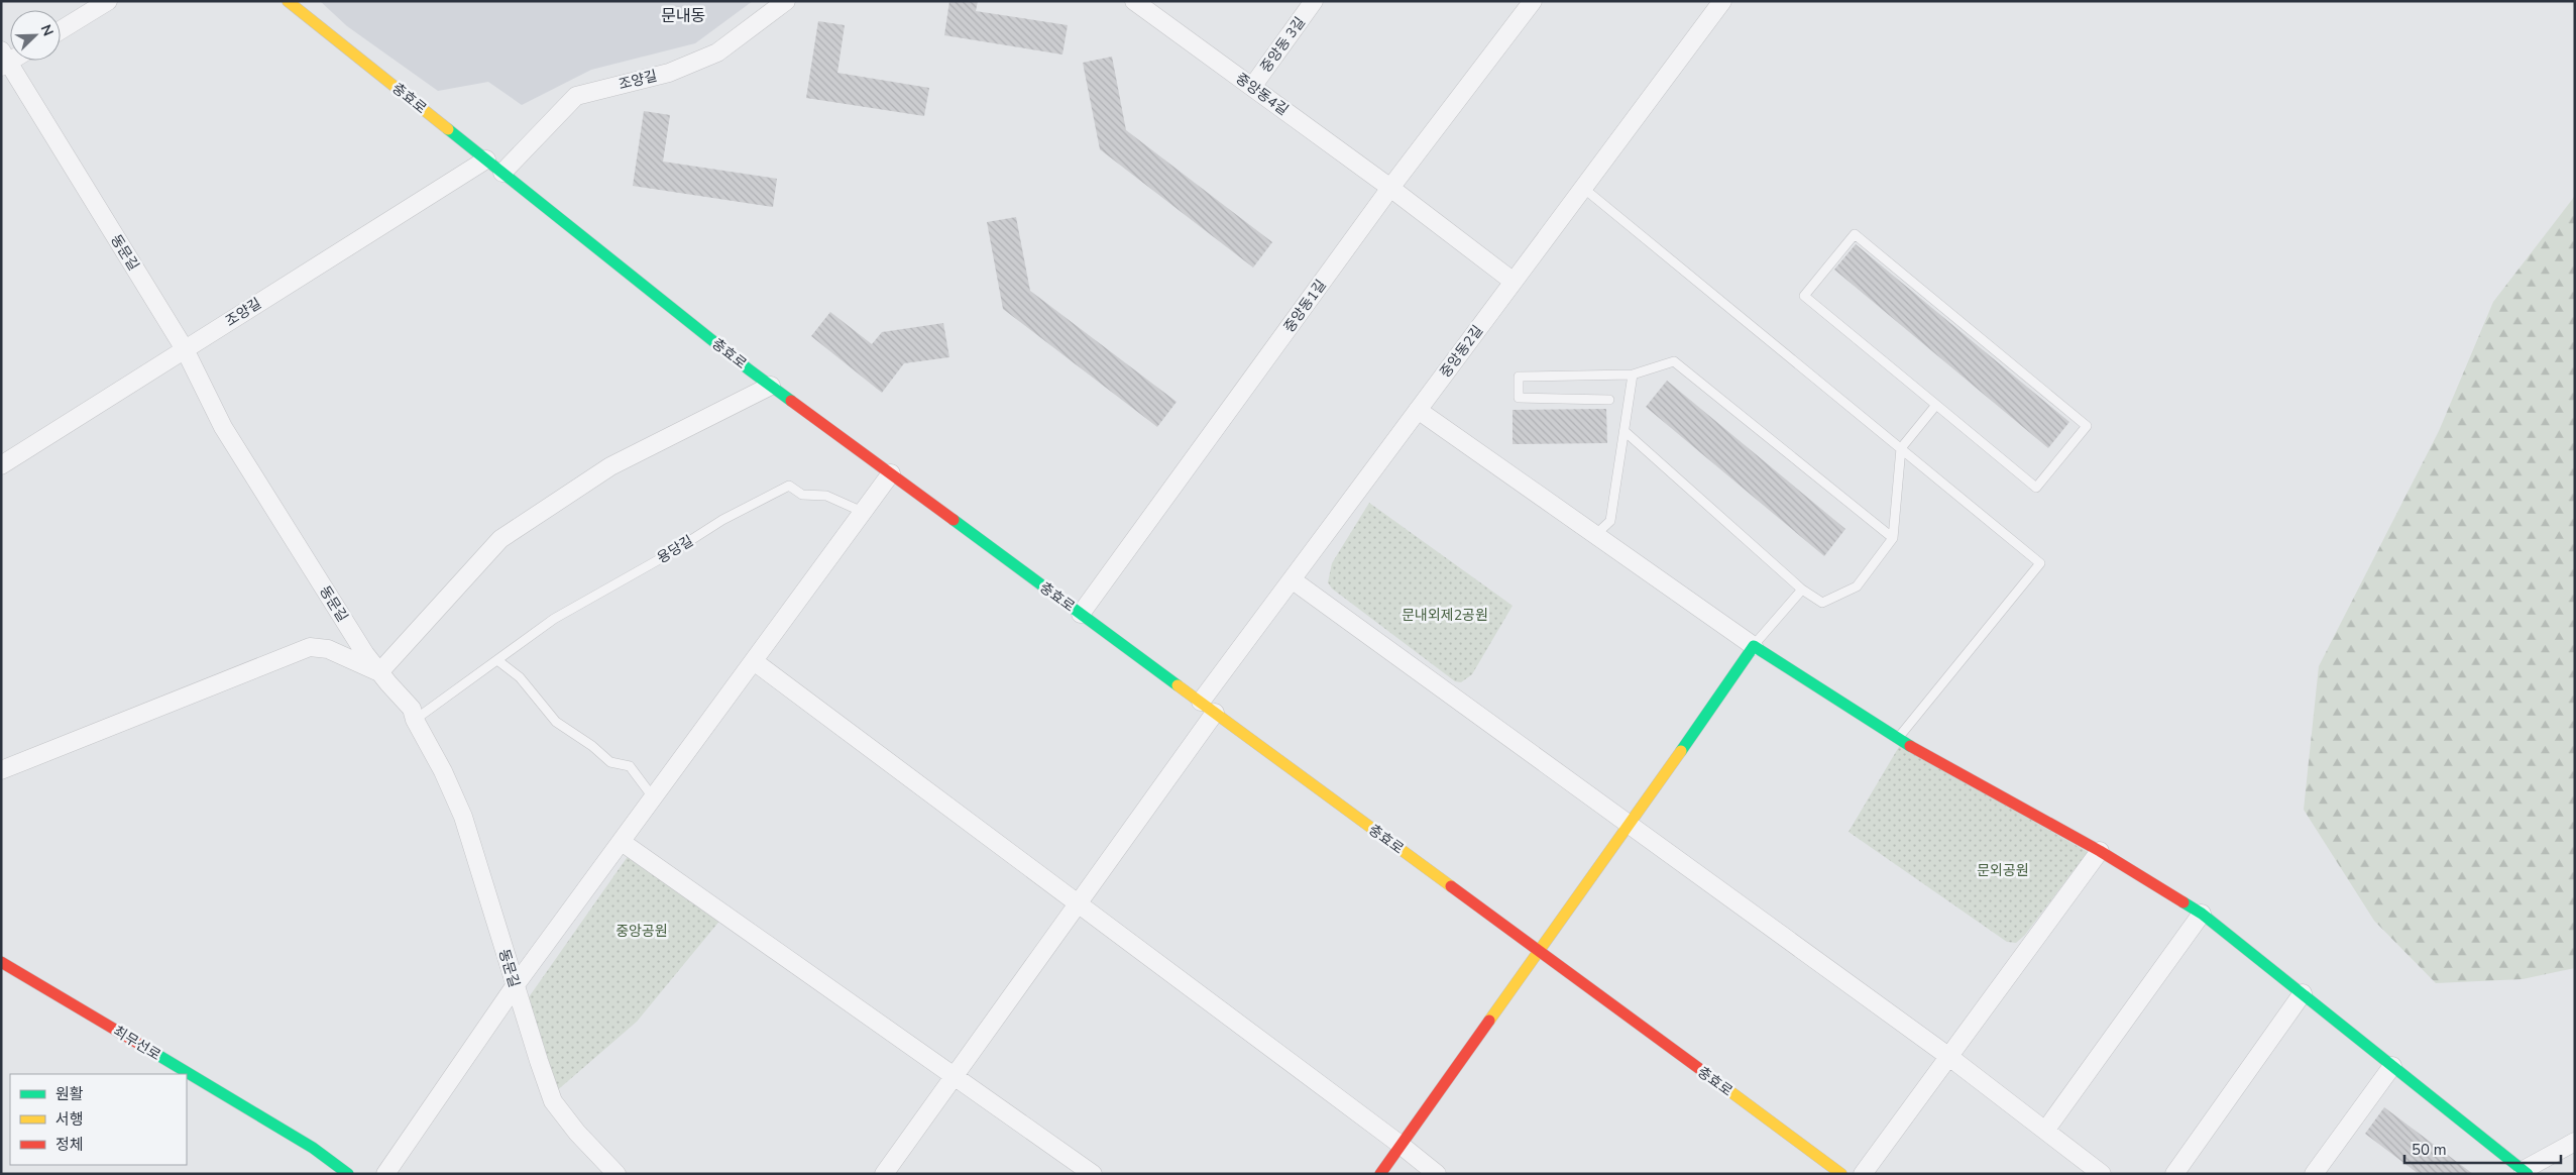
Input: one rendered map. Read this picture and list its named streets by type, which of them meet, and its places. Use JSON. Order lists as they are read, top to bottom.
{
  "streets": {
    "street": [
      "중앙동 3길",
      "조양길",
      "중앙동4길",
      "충효로",
      "동문길",
      "중앙동1길",
      "중앙동2길",
      "최무선로"
    ],
    "lane": ["용당길"]
  },
  "crossings": [
    ["중앙동 3길", "중앙동4길"],
    ["조양길", "충효로"],
    ["조양길", "동문길"],
    ["중앙동4길", "중앙동1길"],
    ["중앙동4길", "중앙동2길"],
    ["충효로", "중앙동1길"],
    ["충효로", "중앙동2길"],
    ["동문길", "용당길"]
  ],
  "districts": ["문내동"],
  "parks": ["문내외제2공원", "문외공원", "중앙공원"],
  "legend": ["원활", "서행", "정체"],
  "scale_bar": "50 m",
  "north": "top right"
}
